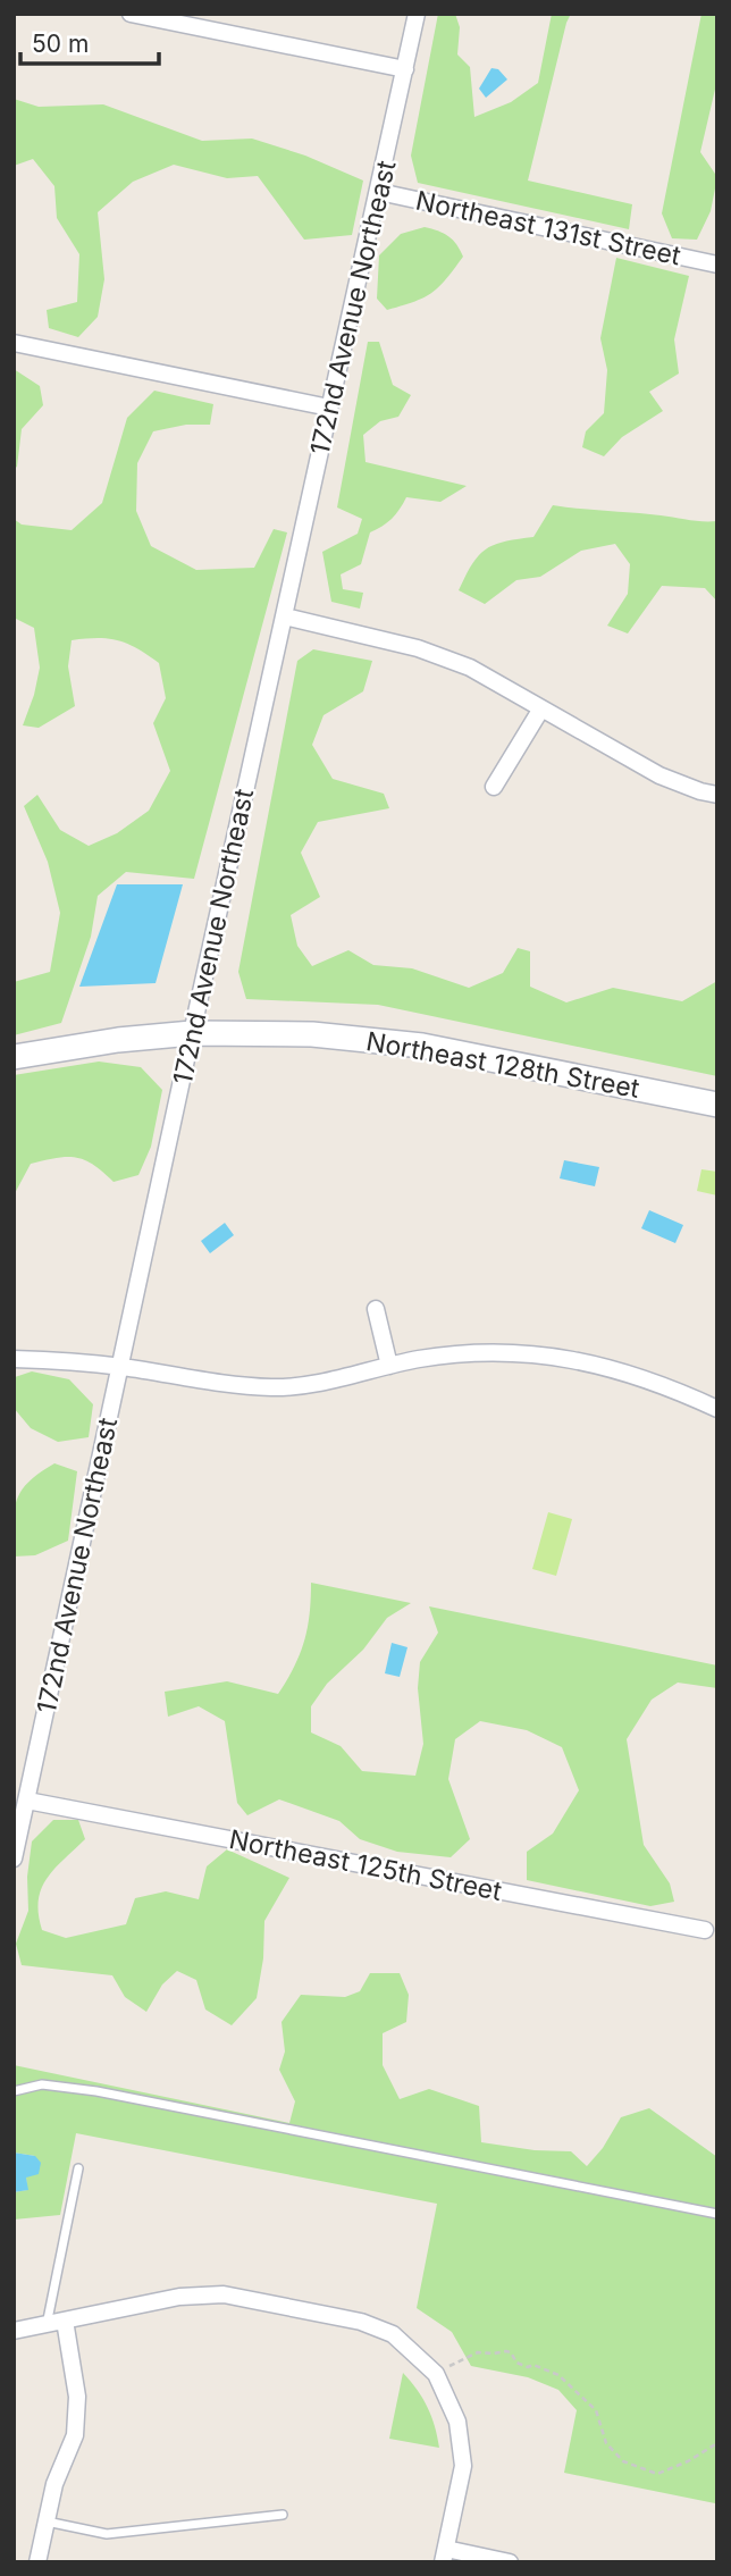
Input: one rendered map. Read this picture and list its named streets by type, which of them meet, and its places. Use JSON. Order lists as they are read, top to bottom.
{
  "streets": {
    "street": [
      "Northeast 131st Street",
      "172nd Avenue Northeast",
      "Northeast 128th Street",
      "Northeast 125th Street"
    ]
  },
  "crossings": [
    ["Northeast 131st Street", "172nd Avenue Northeast"],
    ["172nd Avenue Northeast", "Northeast 128th Street"],
    ["172nd Avenue Northeast", "Northeast 125th Street"]
  ],
  "scale_bar": "50 m"
}
